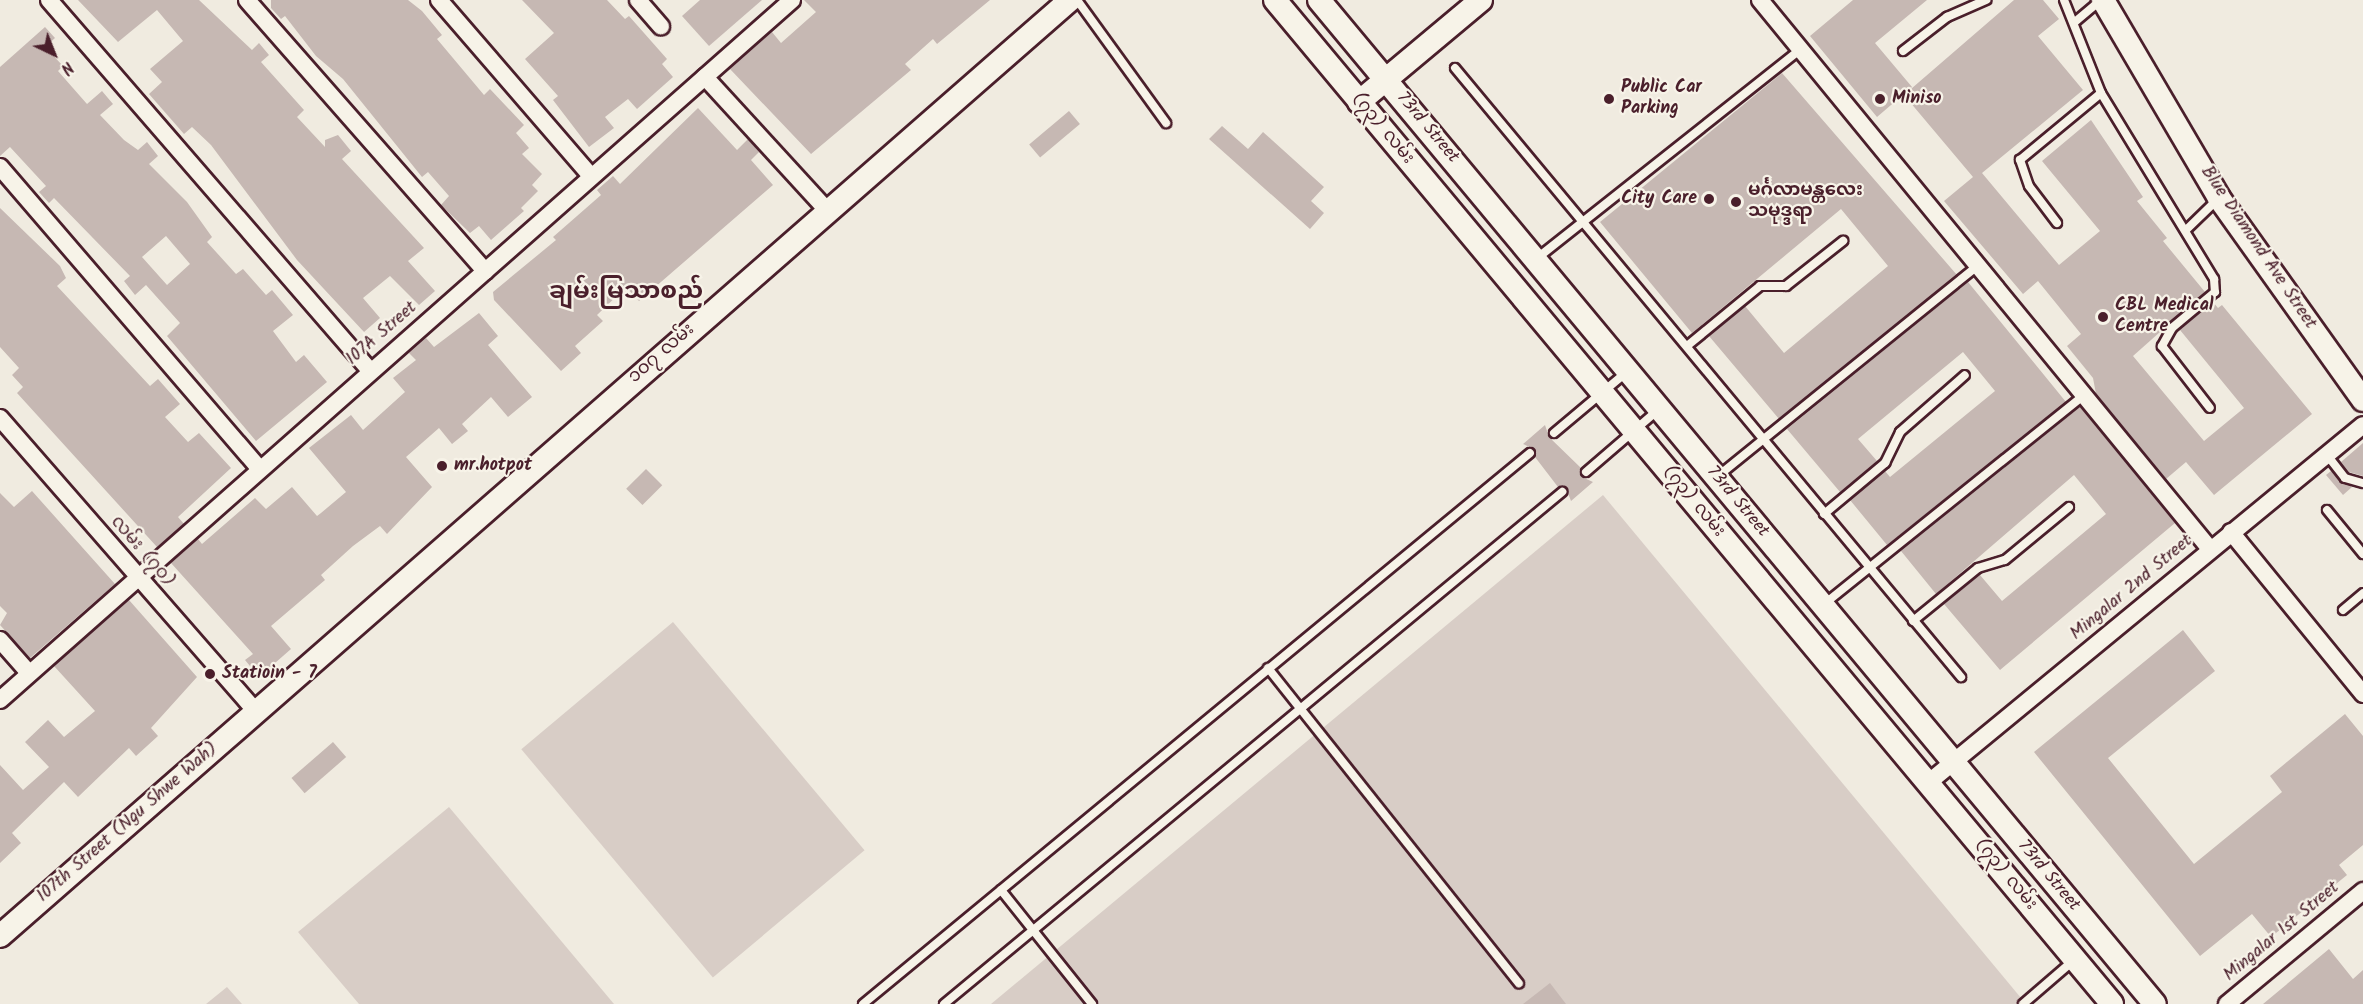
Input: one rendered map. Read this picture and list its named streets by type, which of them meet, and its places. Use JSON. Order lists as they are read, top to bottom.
{
  "streets": {
    "main road": [
      "73rd Street",
      "(၇၃) လမ်း",
      "Blue Diamond Ave Street",
      "၁၀၇ လမ်း",
      "107th Street (Ngu Shwe Wah)"
    ],
    "street": [
      "107A Street",
      "လမ်း (၇၀)",
      "Mingalar 2nd Street",
      "Mingalar 1st Street"
    ]
  },
  "crossings": [
    ["73rd Street", "Mingalar 2nd Street"],
    ["(၇၃) လမ်း", "Mingalar 2nd Street"],
    ["107A Street", "လမ်း (၇၀)"],
    ["၁၀၇ လမ်း", "လမ်း (၇၀)"],
    ["၁၀၇ လမ်း", "107th Street (Ngu Shwe Wah)"],
    ["လမ်း (၇၀)", "107th Street (Ngu Shwe Wah)"]
  ],
  "districts": ["ချမ်းမြသာစည်"],
  "places": [
    "Public Car Parking",
    "Miniso",
    "City Care",
    "မင်္ဂလာမန္တလေး သမုဒ္ဒရာ",
    "CBL Medical Centre",
    "mr.hotpot",
    "Statioin - 7"
  ],
  "north": "bottom right"
}
